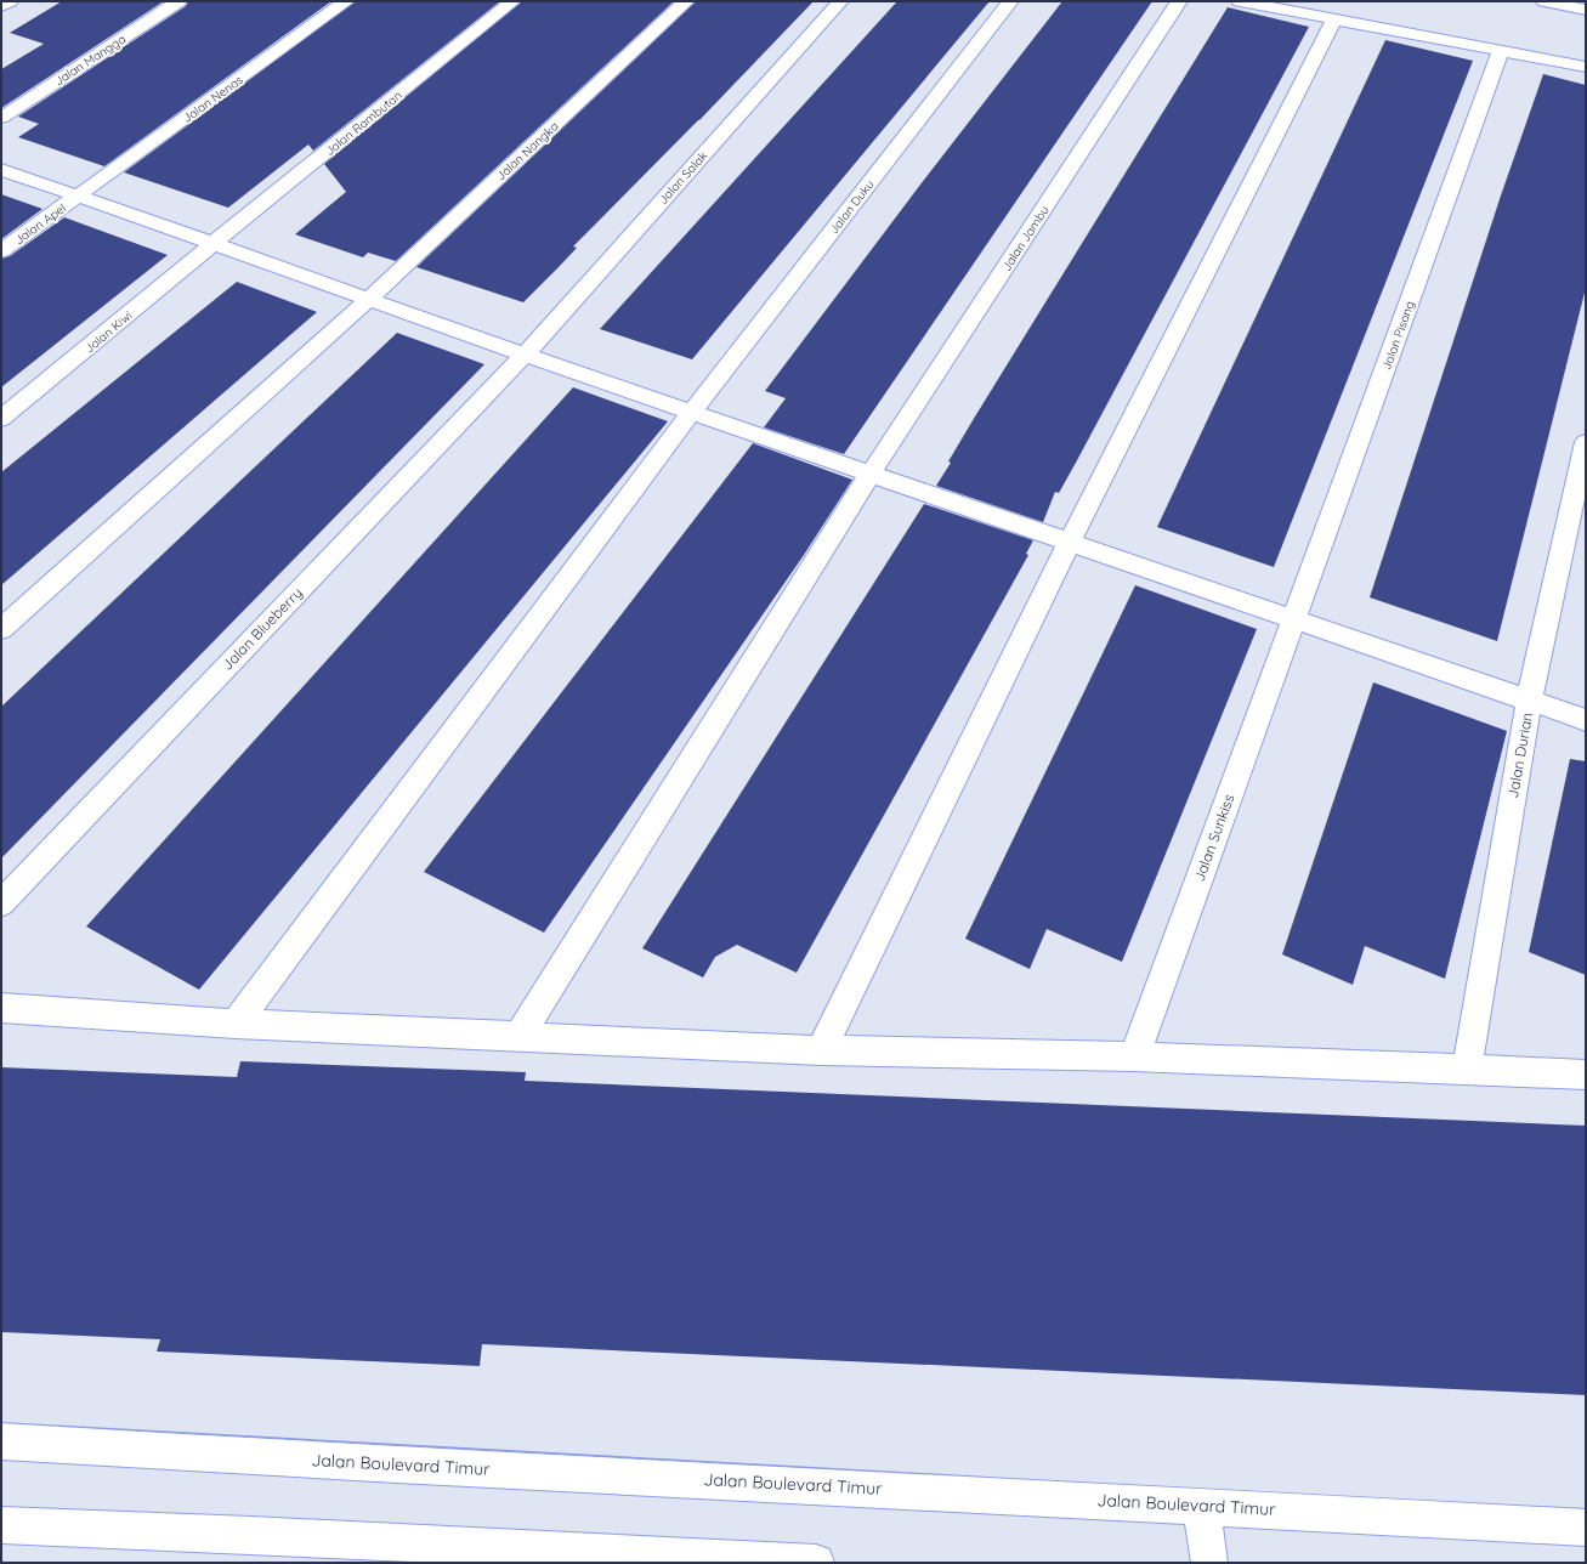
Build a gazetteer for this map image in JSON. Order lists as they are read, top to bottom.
{
  "streets": {
    "main road": [
      "Jalan Mangga",
      "Jalan Nenas",
      "Jalan Rambutan",
      "Jalan Nangka",
      "Jalan Salak",
      "Jalan Duku",
      "Jalan Apel",
      "Jalan Jambu",
      "Jalan Kiwi",
      "Jalan Pisang",
      "Jalan Blueberry",
      "Jalan Durian",
      "Jalan Sunkiss",
      "Jalan Boulevard Timur"
    ]
  },
  "crossings": [
    ["Jalan Nenas", "Jalan Apel"],
    ["Jalan Rambutan", "Jalan Kiwi"],
    ["Jalan Salak", "Jalan Blueberry"],
    ["Jalan Pisang", "Jalan Sunkiss"]
  ]
}
